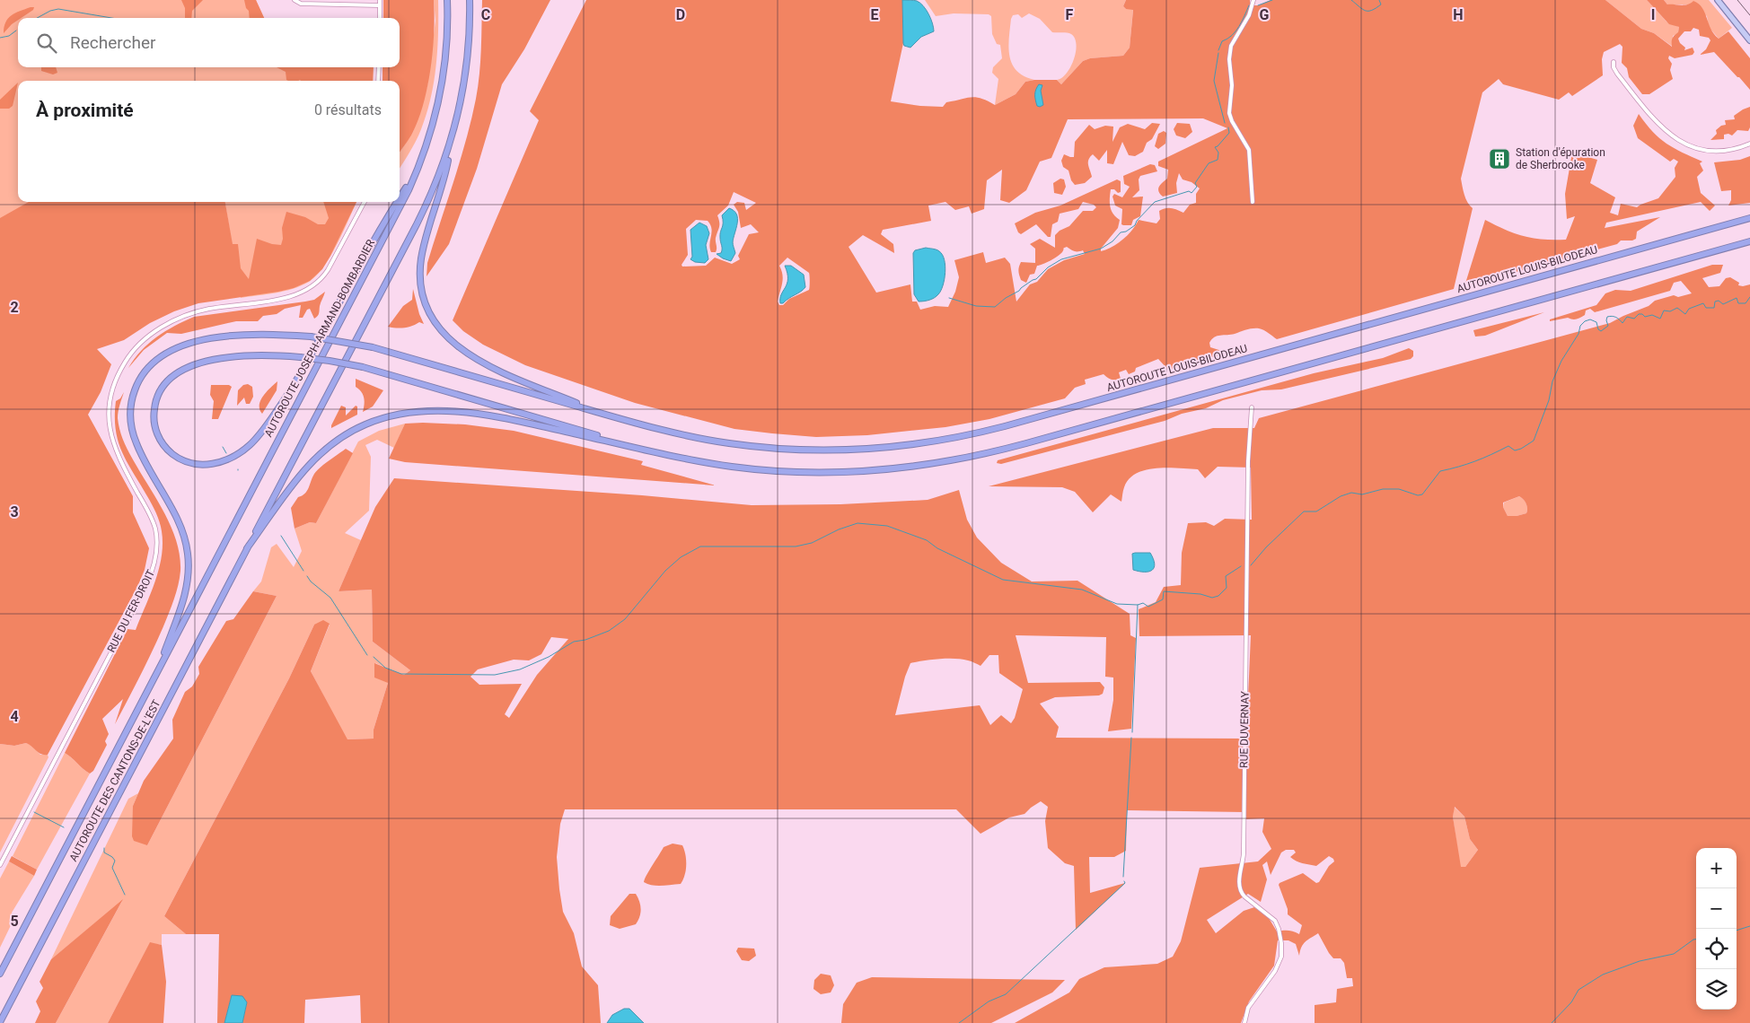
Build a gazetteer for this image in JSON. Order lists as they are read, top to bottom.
{
  "streets": {
    "highway": ["AUTOROUTE LOUIS-BILODEAU", "AUTOROUTE JOSEPH-ARMAND-BOMBARDIER", "AUTOROUTE DES CANTONS-DE-L'EST"],
    "street": ["RUE DU FER-DROIT", "RUE DUVERNAY"]
  },
  "crossings": [
    ["AUTOROUTE JOSEPH-ARMAND-BOMBARDIER", "AUTOROUTE DES CANTONS-DE-L'EST"]
  ],
  "places": {
    "building": ["Station d'épuration de Sherbrooke"]
  },
  "page": {
    "search": "Rechercher",
    "heading": ["À proximité", "0 résultats"],
    "map_buttons": ["+", "−"]
  },
  "grid": {
    "columns": [
      "C",
      "D",
      "E",
      "F",
      "G",
      "H",
      "I"
    ],
    "rows": [
      "2",
      "3",
      "4",
      "5"
    ]
  }
}
